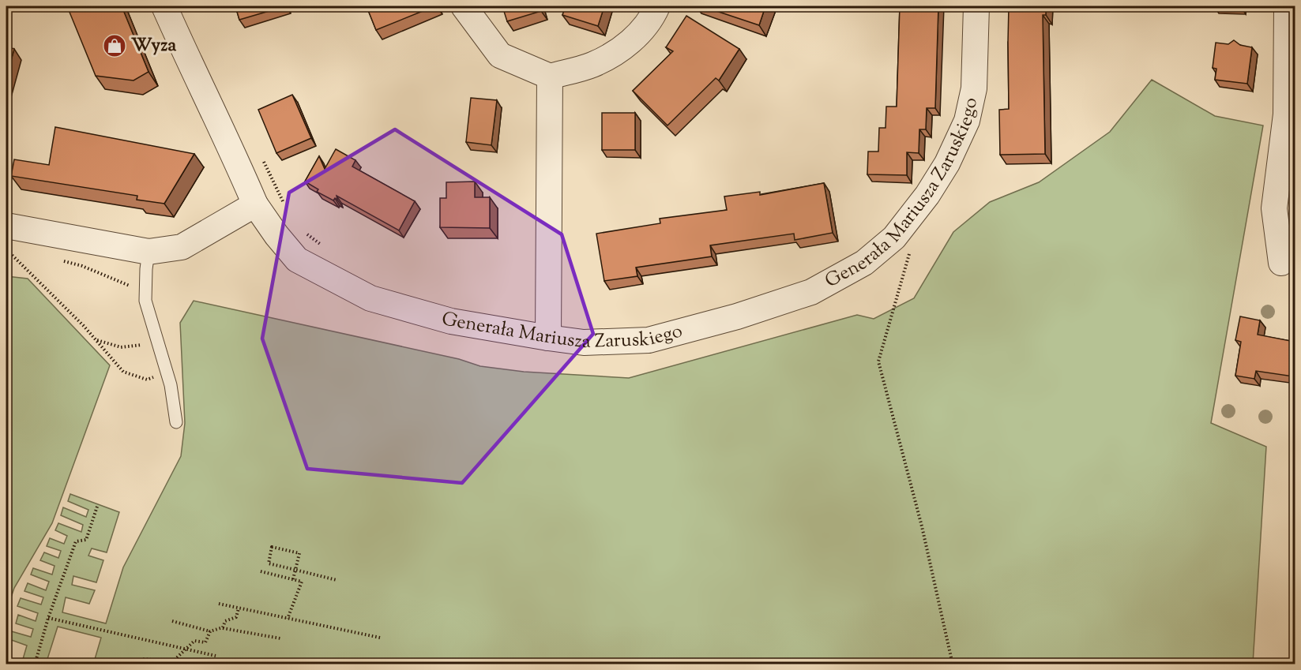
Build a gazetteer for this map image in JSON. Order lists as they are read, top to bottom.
{
  "streets": {
    "street": ["Generała Mariusza Zaruskiego"]
  },
  "places": {
    "shop": ["Wyza"]
  }
}
